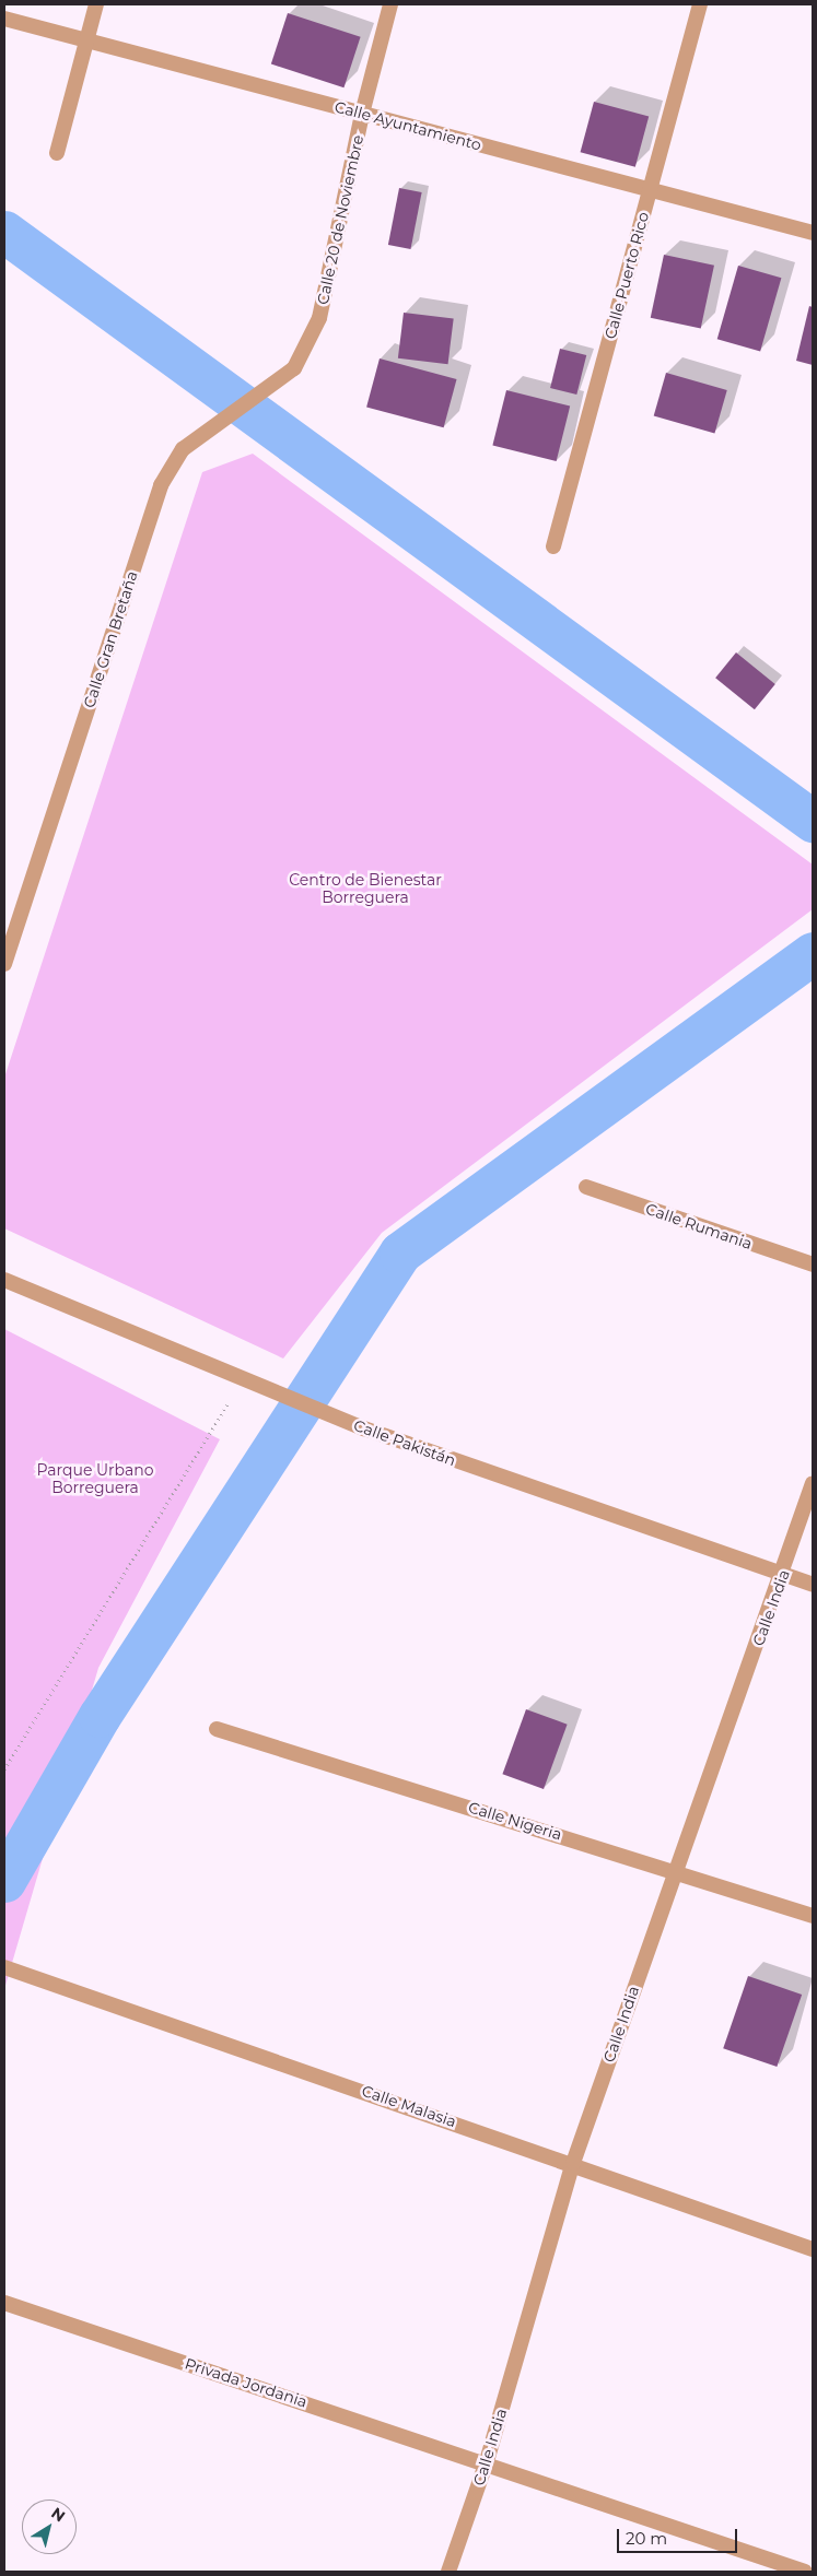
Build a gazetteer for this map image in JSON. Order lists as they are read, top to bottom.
{
  "streets": {
    "street": [
      "Calle Ayuntamiento",
      "Calle 20 de Noviembre",
      "Calle Puerto Rico",
      "Calle Gran Bretaña",
      "Calle Rumania",
      "Calle Pakistán",
      "Calle India",
      "Calle Nigeria",
      "Calle Malasia",
      "Privada Jordania"
    ]
  },
  "crossings": [
    ["Calle Ayuntamiento", "Calle 20 de Noviembre"],
    ["Calle Ayuntamiento", "Calle Puerto Rico"],
    ["Calle 20 de Noviembre", "Calle Gran Bretaña"],
    ["Calle Pakistán", "Calle India"],
    ["Calle India", "Calle Nigeria"],
    ["Calle India", "Calle Malasia"],
    ["Calle India", "Privada Jordania"]
  ],
  "parks": ["Centro de Bienestar Borreguera", "Parque Urbano Borreguera"],
  "scale_bar": "20 m",
  "north": "top right"
}
